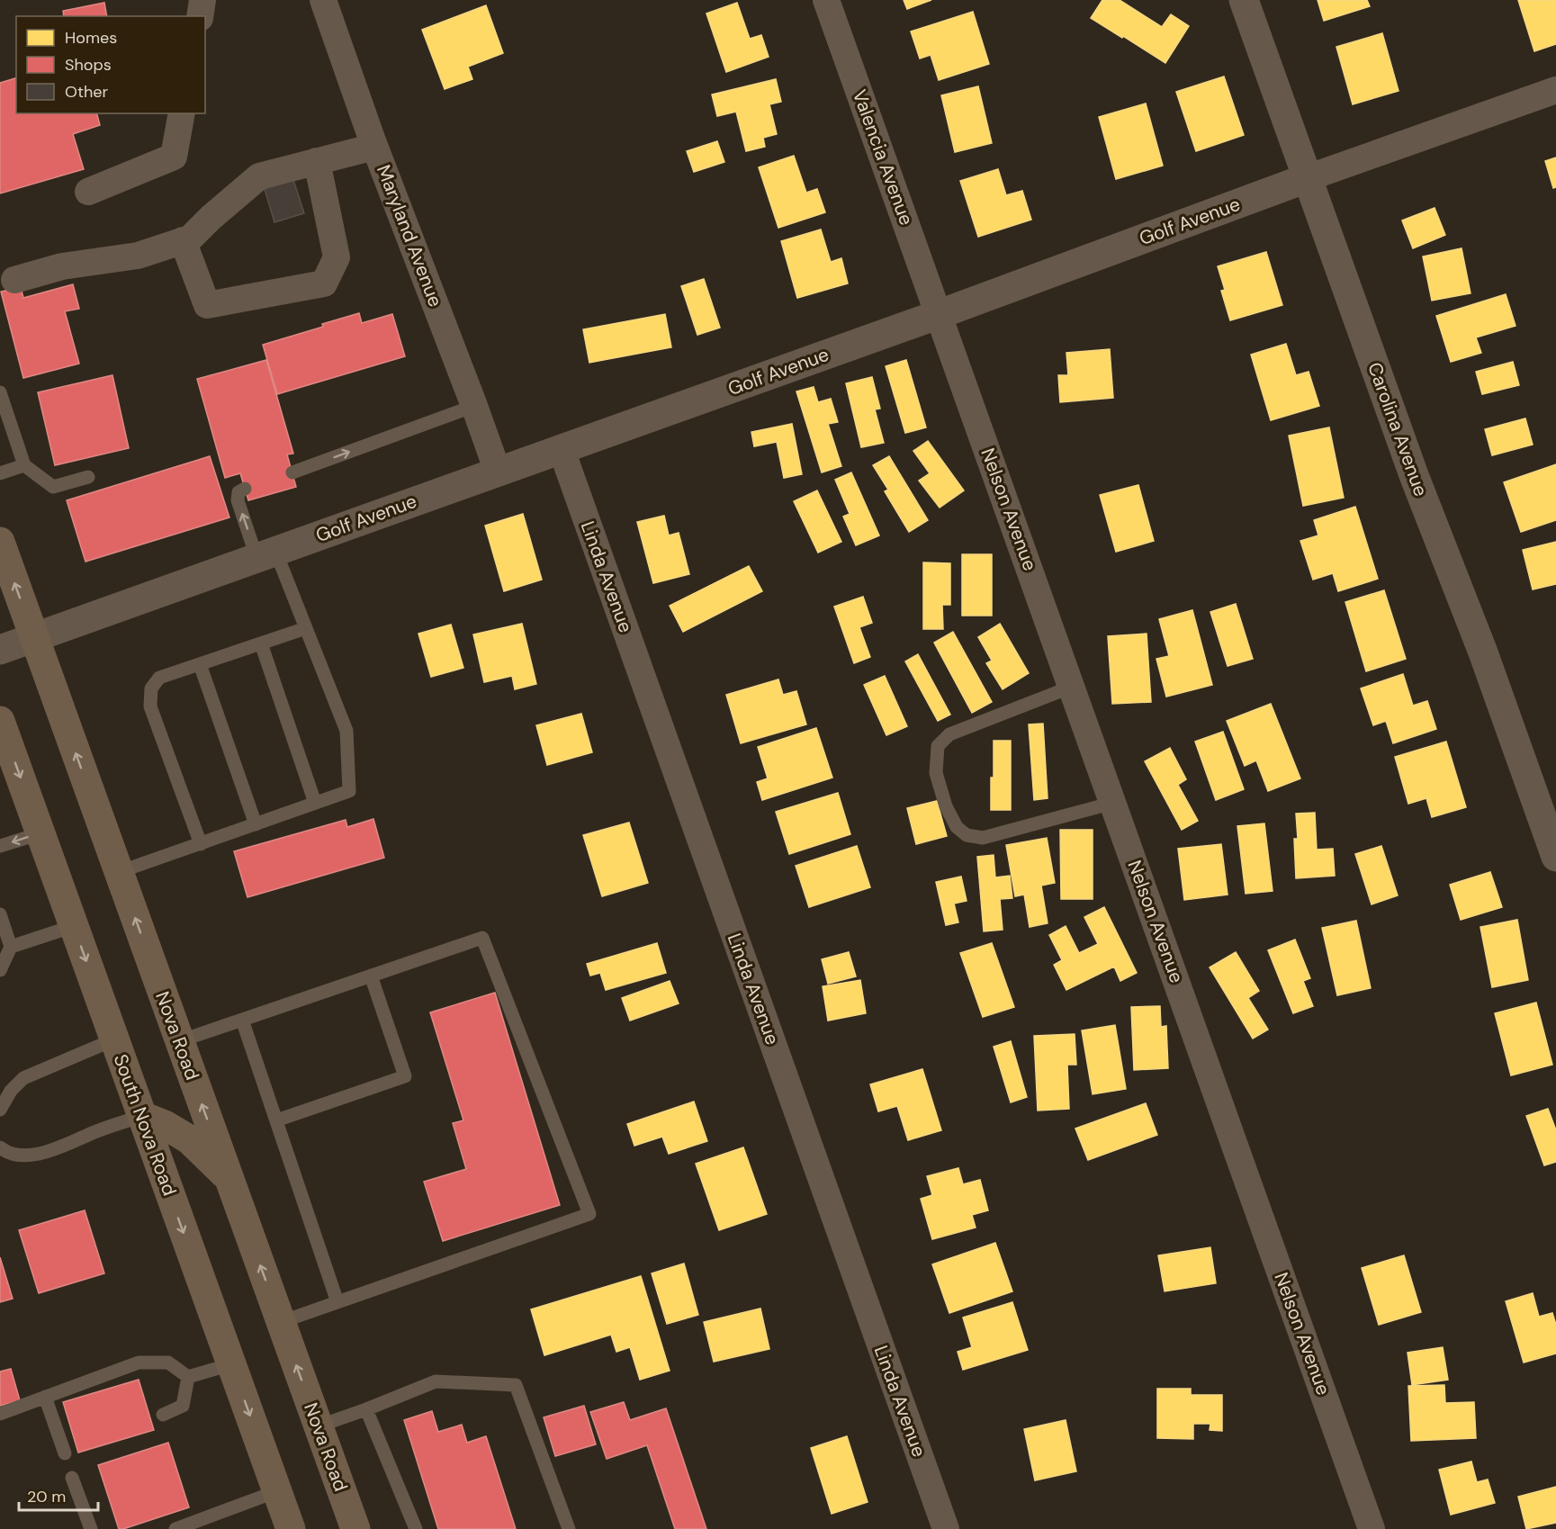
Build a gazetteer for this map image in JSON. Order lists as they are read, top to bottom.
{
  "streets": {
    "main road": ["Nova Road", "South Nova Road"],
    "street": [
      "Valencia Avenue",
      "Golf Avenue",
      "Maryland Avenue",
      "Carolina Avenue",
      "Nelson Avenue",
      "Linda Avenue"
    ]
  },
  "crossings": [
    ["Valencia Avenue", "Golf Avenue"],
    ["Valencia Avenue", "Nelson Avenue"],
    ["Golf Avenue", "Maryland Avenue"],
    ["Golf Avenue", "Carolina Avenue"],
    ["Golf Avenue", "Nelson Avenue"],
    ["Golf Avenue", "Linda Avenue"],
    ["Golf Avenue", "Nova Road"]
  ],
  "one_way": ["Nova Road", "South Nova Road"],
  "legend": ["Homes", "Shops", "Other"],
  "scale_bar": "20 m"
}
